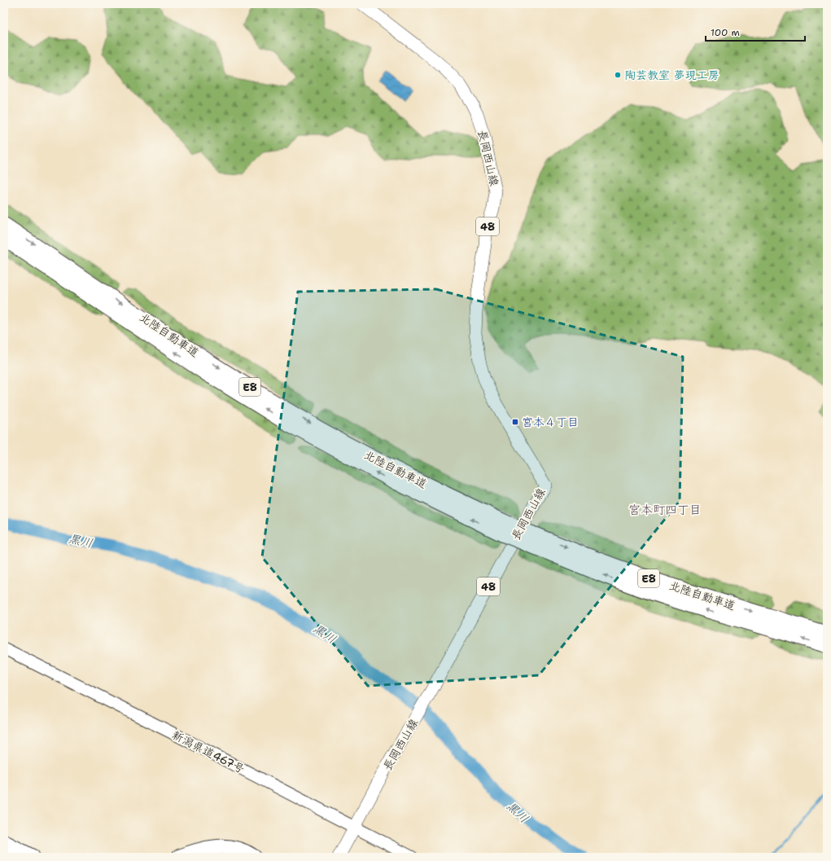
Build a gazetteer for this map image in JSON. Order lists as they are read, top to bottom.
{
  "streets": {
    "highway": ["北陸自動車道", "E8"],
    "main road": ["長岡西山線", "48", "新潟県道467号"]
  },
  "crossings": [
    ["長岡西山線", "新潟県道467号"]
  ],
  "districts": ["宮本町四丁目"],
  "water": ["黒川"],
  "places": {
    "other": ["陶芸教室 夢現工房"],
    "transit": ["宮本４丁目"]
  },
  "scale_bar": "100 m"
}
